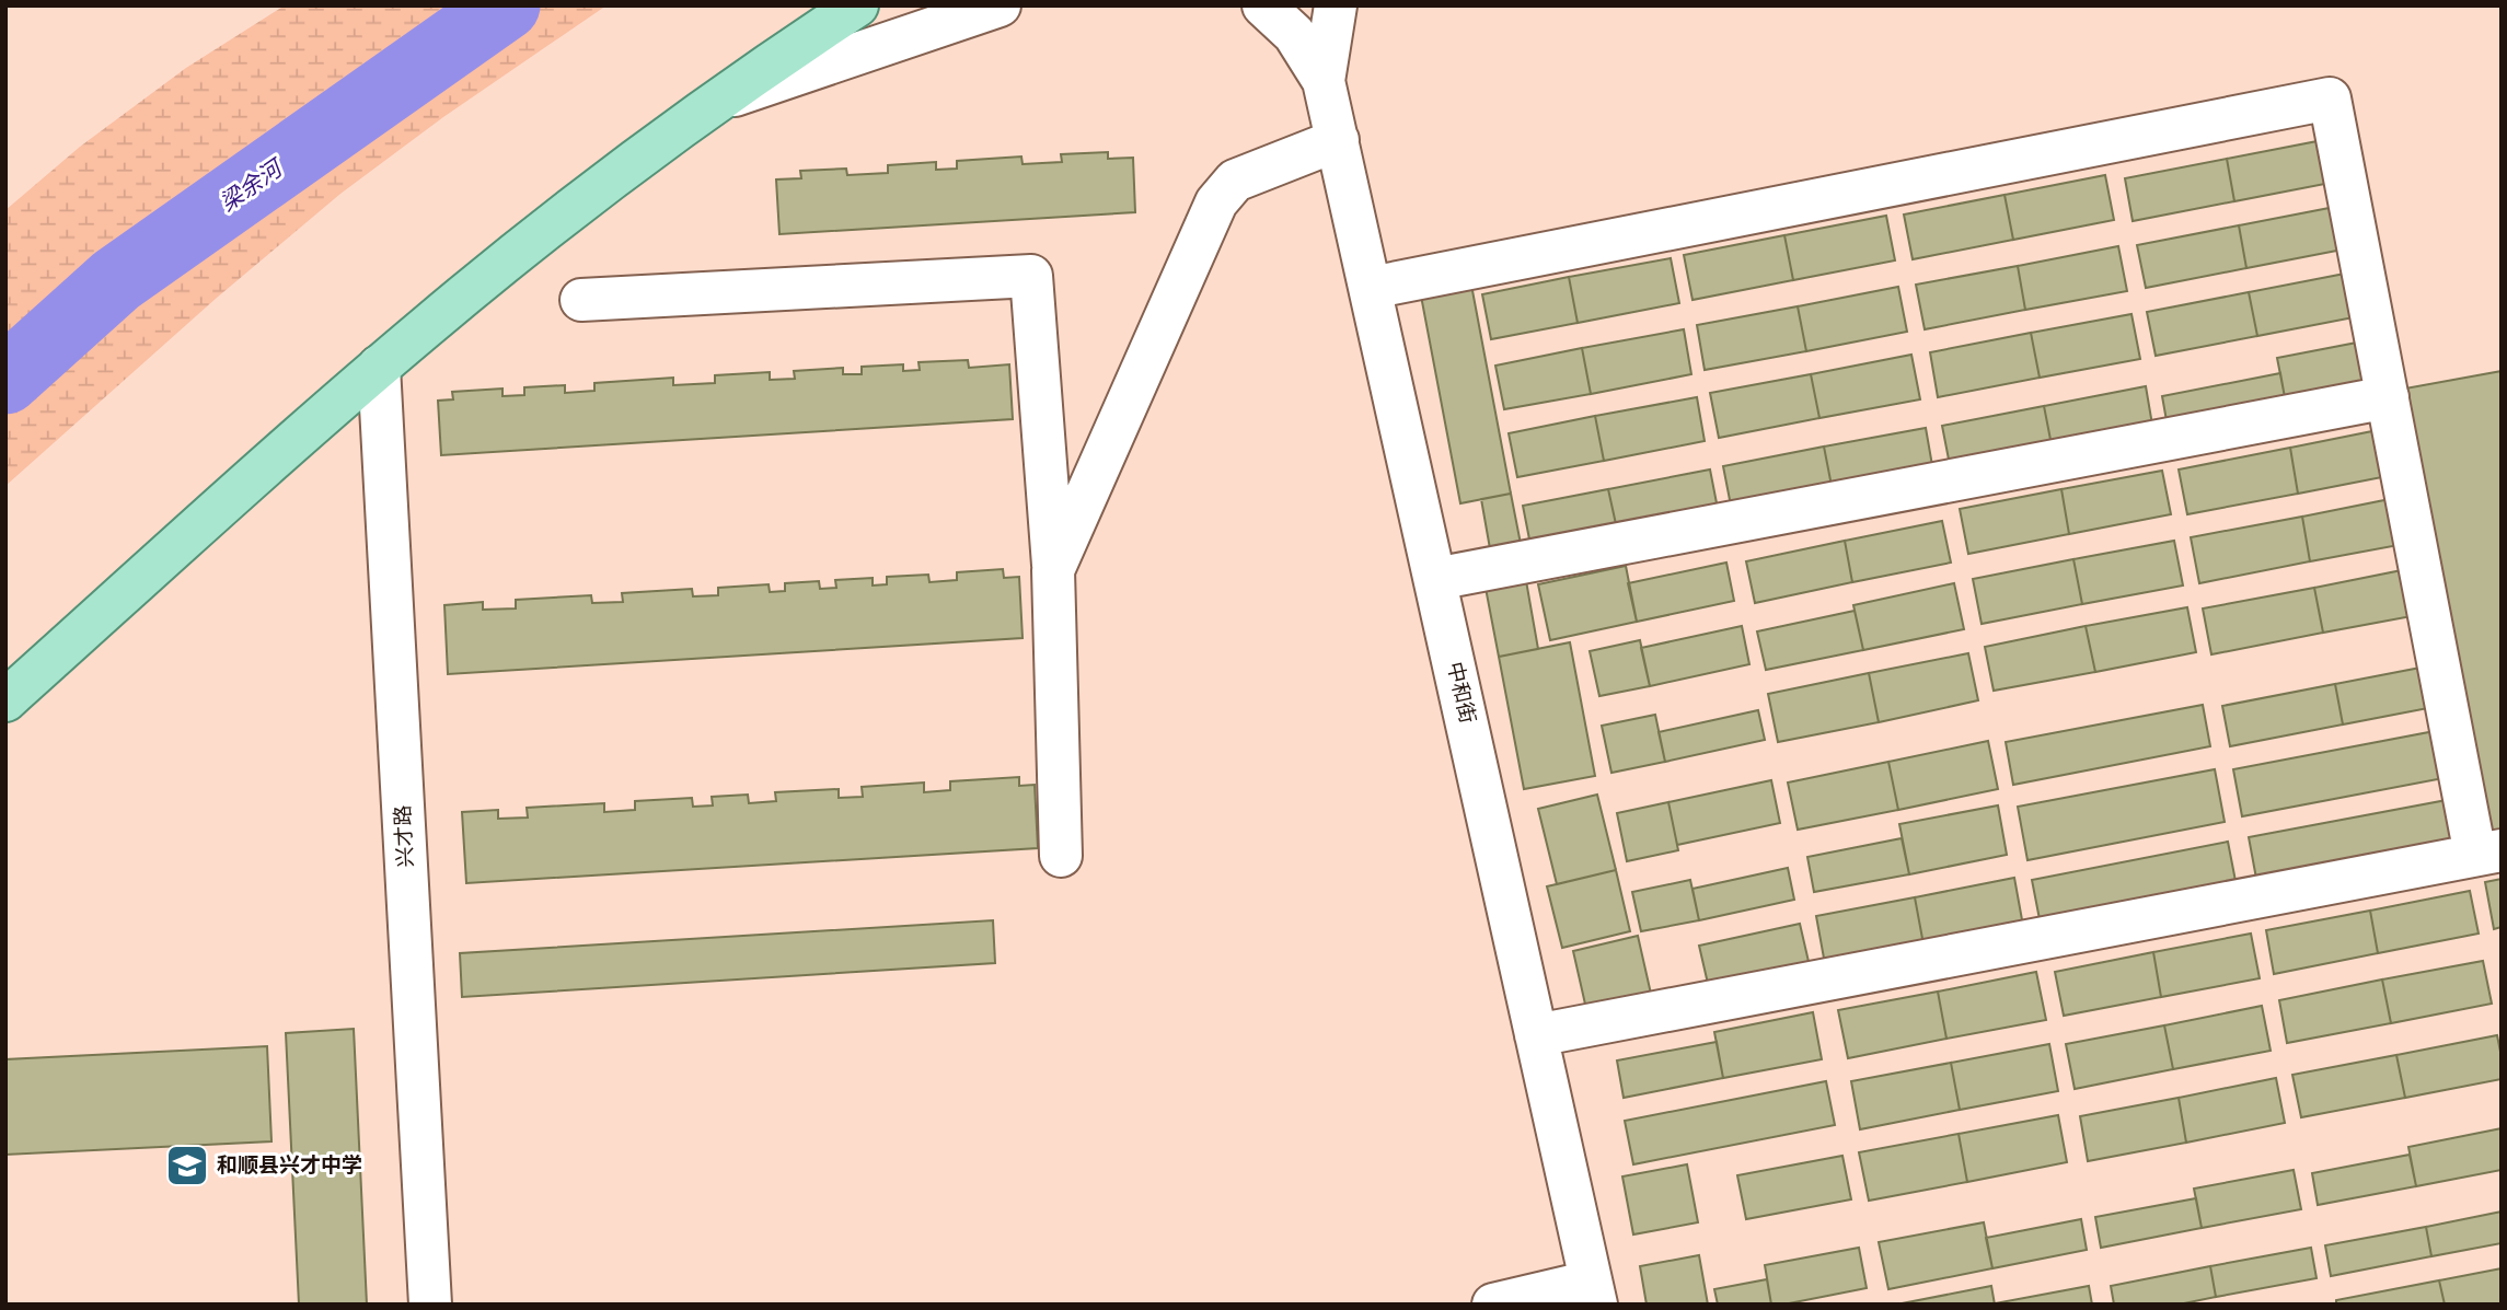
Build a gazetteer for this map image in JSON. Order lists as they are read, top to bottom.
{
  "streets": {
    "street": ["中和街", "兴才路"]
  },
  "water": ["梁余河"],
  "places": {
    "school or university": ["和顺县兴才中学"]
  }
}
